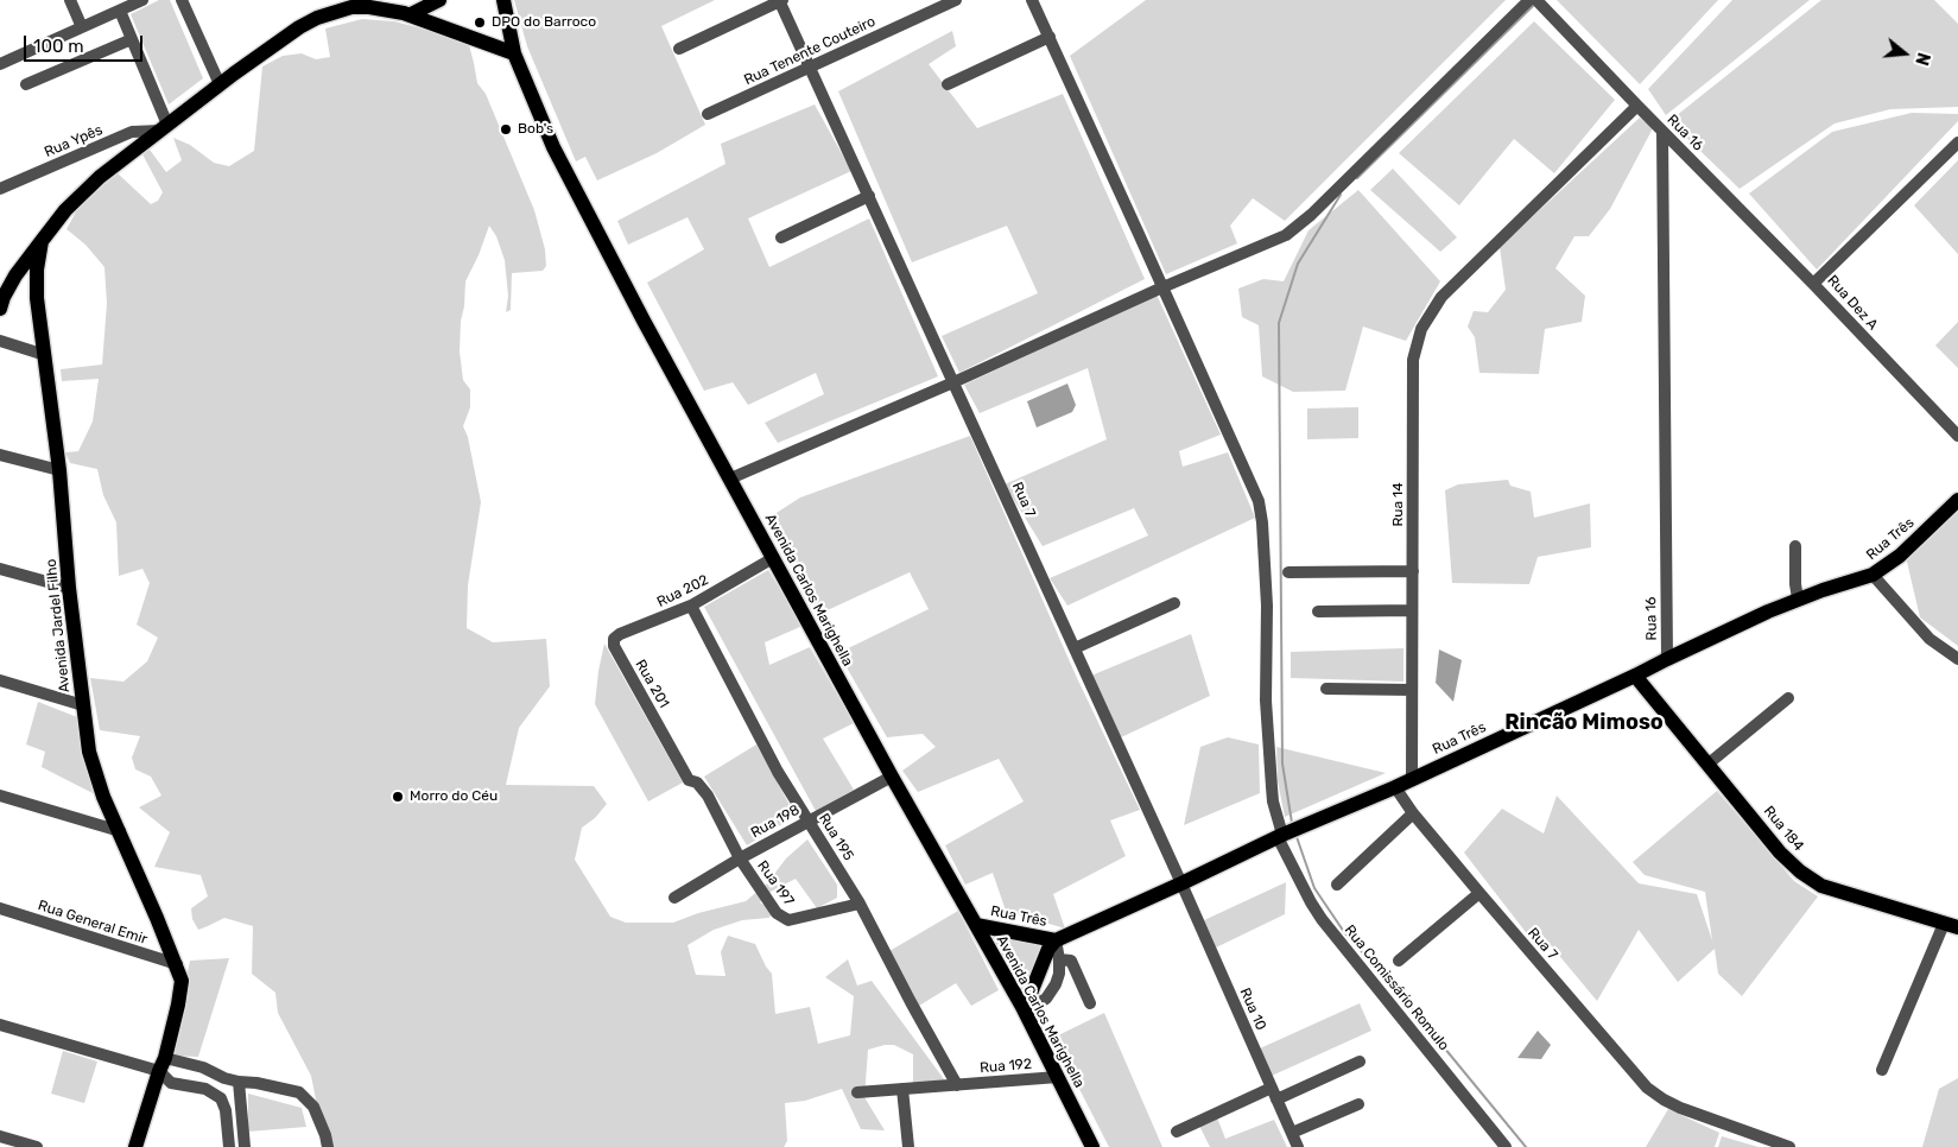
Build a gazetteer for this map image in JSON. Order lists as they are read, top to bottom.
{
  "streets": {
    "main road": [
      "Rua Três",
      "Avenida Carlos Marighella",
      "Avenida Jardel Filho",
      "Rua 184"
    ],
    "street": [
      "Rua Tenente Couteiro",
      "Rua 16",
      "Rua Ypês",
      "Rua Dez A",
      "Rua 7",
      "Rua 14",
      "Rua 202",
      "Rua 201",
      "Rua 198",
      "Rua 195",
      "Rua 197",
      "Rua General Emir",
      "Rua Comissário Romulo",
      "Rua 10",
      "Rua 192"
    ]
  },
  "crossings": [
    ["Rua Tenente Couteiro", "Rua 7"],
    ["Rua 16", "Rua Dez A"],
    ["Rua 16", "Rua 14"],
    ["Rua 16", "Rua Três"],
    ["Rua 7", "Rua Três"],
    ["Rua 7", "Rua 10"],
    ["Rua 14", "Rua Três"],
    ["Rua Três", "Avenida Carlos Marighella"],
    ["Rua Três", "Rua 184"],
    ["Rua Três", "Rua Comissário Romulo"],
    ["Rua Três", "Rua 10"],
    ["Avenida Carlos Marighella", "Rua 202"],
    ["Avenida Carlos Marighella", "Rua 198"],
    ["Avenida Carlos Marighella", "Rua 192"],
    ["Rua 202", "Rua 201"],
    ["Rua 202", "Rua 195"],
    ["Avenida Jardel Filho", "Rua General Emir"],
    ["Rua 201", "Rua 198"],
    ["Rua 201", "Rua 197"],
    ["Rua 198", "Rua 195"],
    ["Rua 198", "Rua 197"],
    ["Rua 195", "Rua 197"],
    ["Rua 195", "Rua 192"]
  ],
  "districts": ["Rincão Mimoso"],
  "places": ["DPO do Barroco", "Bob's", "Morro do Céu"],
  "scale_bar": "100 m",
  "north": "right"
}
